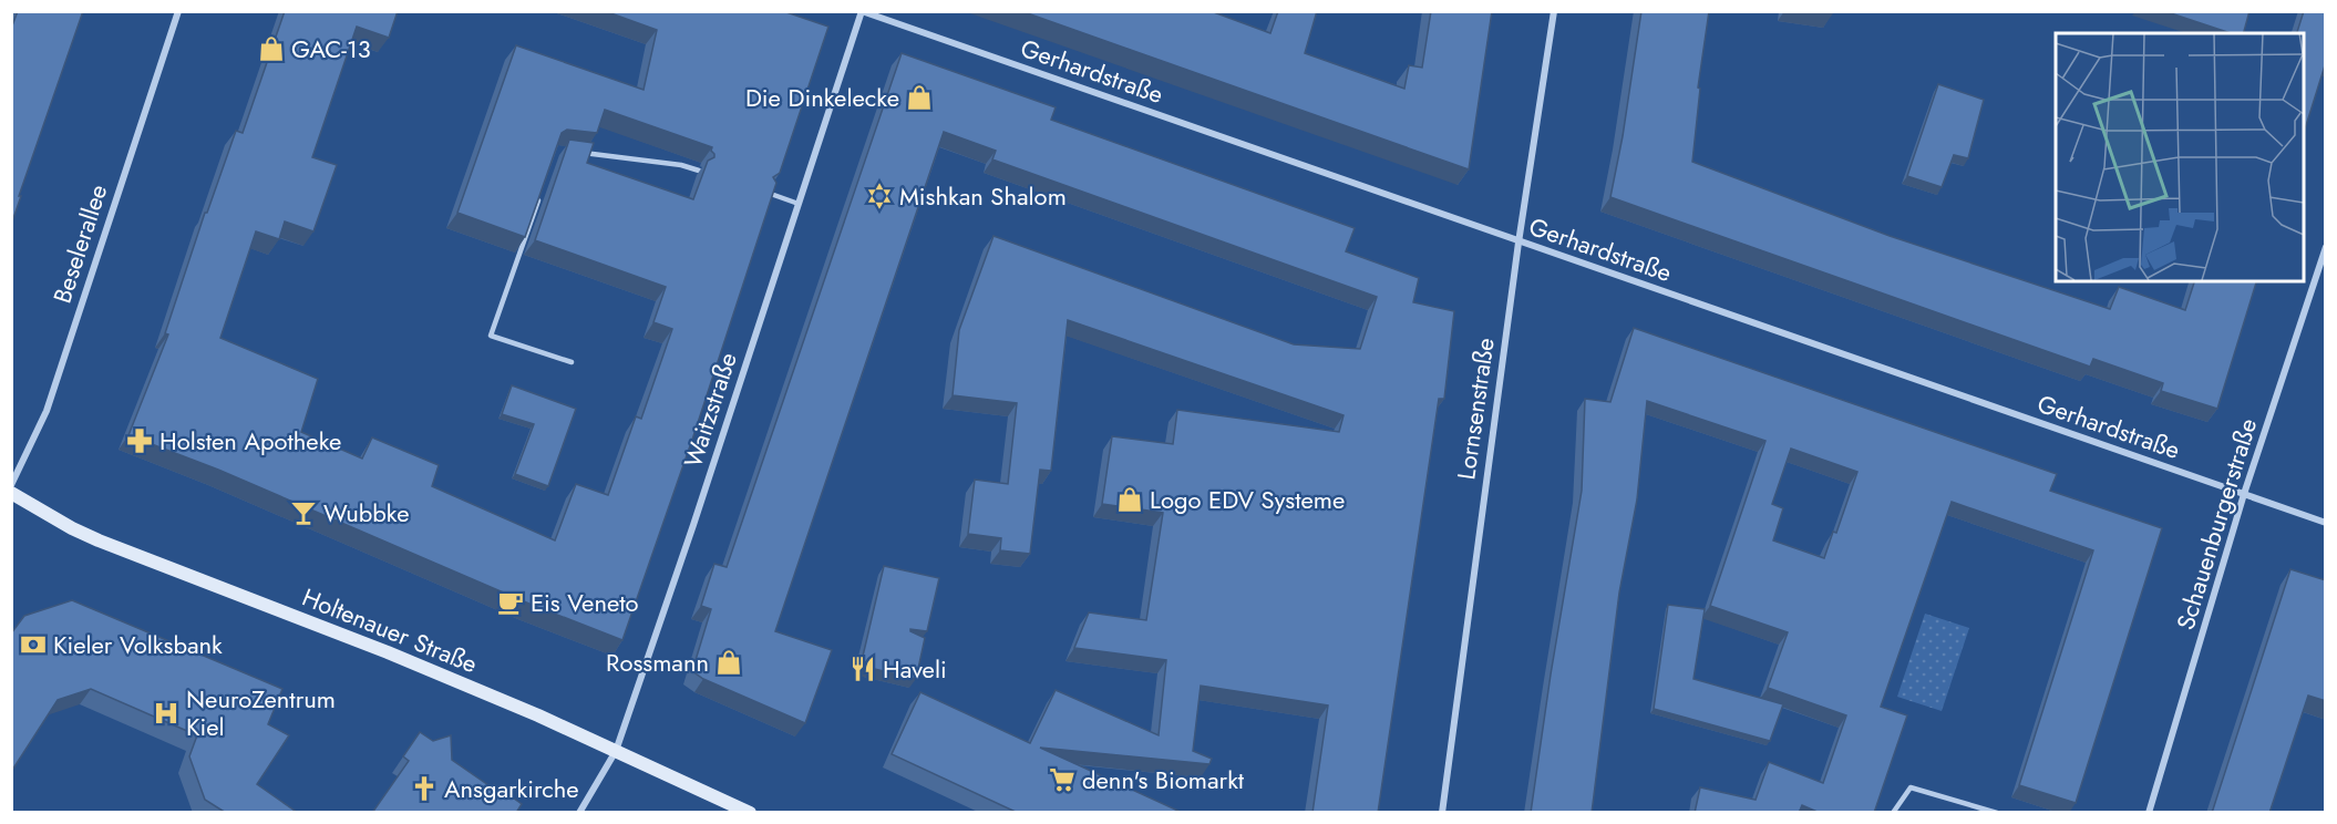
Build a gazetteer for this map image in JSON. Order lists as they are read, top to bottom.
{
  "streets": {
    "main road": ["Holtenauer Straße"],
    "street": [
      "Gerhardstraße",
      "Beselerallee",
      "Lornsenstraße",
      "Waitzstraße",
      "Schauenburgerstraße"
    ]
  },
  "crossings": [
    ["Gerhardstraße", "Lornsenstraße"],
    ["Gerhardstraße", "Waitzstraße"],
    ["Gerhardstraße", "Schauenburgerstraße"],
    ["Waitzstraße", "Holtenauer Straße"]
  ],
  "places": {
    "shop": [
      "GAC-13",
      "Die Dinkelecke",
      "Logo EDV Systeme",
      "Rossmann"
    ],
    "synagogue": ["Mishkan Shalom"],
    "pharmacy": ["Holsten Apotheke"],
    "bar": ["Wubbke"],
    "cafe": ["Eis Veneto"],
    "bank": ["Kieler Volksbank"],
    "restaurant": ["Haveli"],
    "hospital": ["NeuroZentrum Kiel"],
    "supermarket": ["denn's Biomarkt"],
    "church": ["Ansgarkirche"]
  }
}
